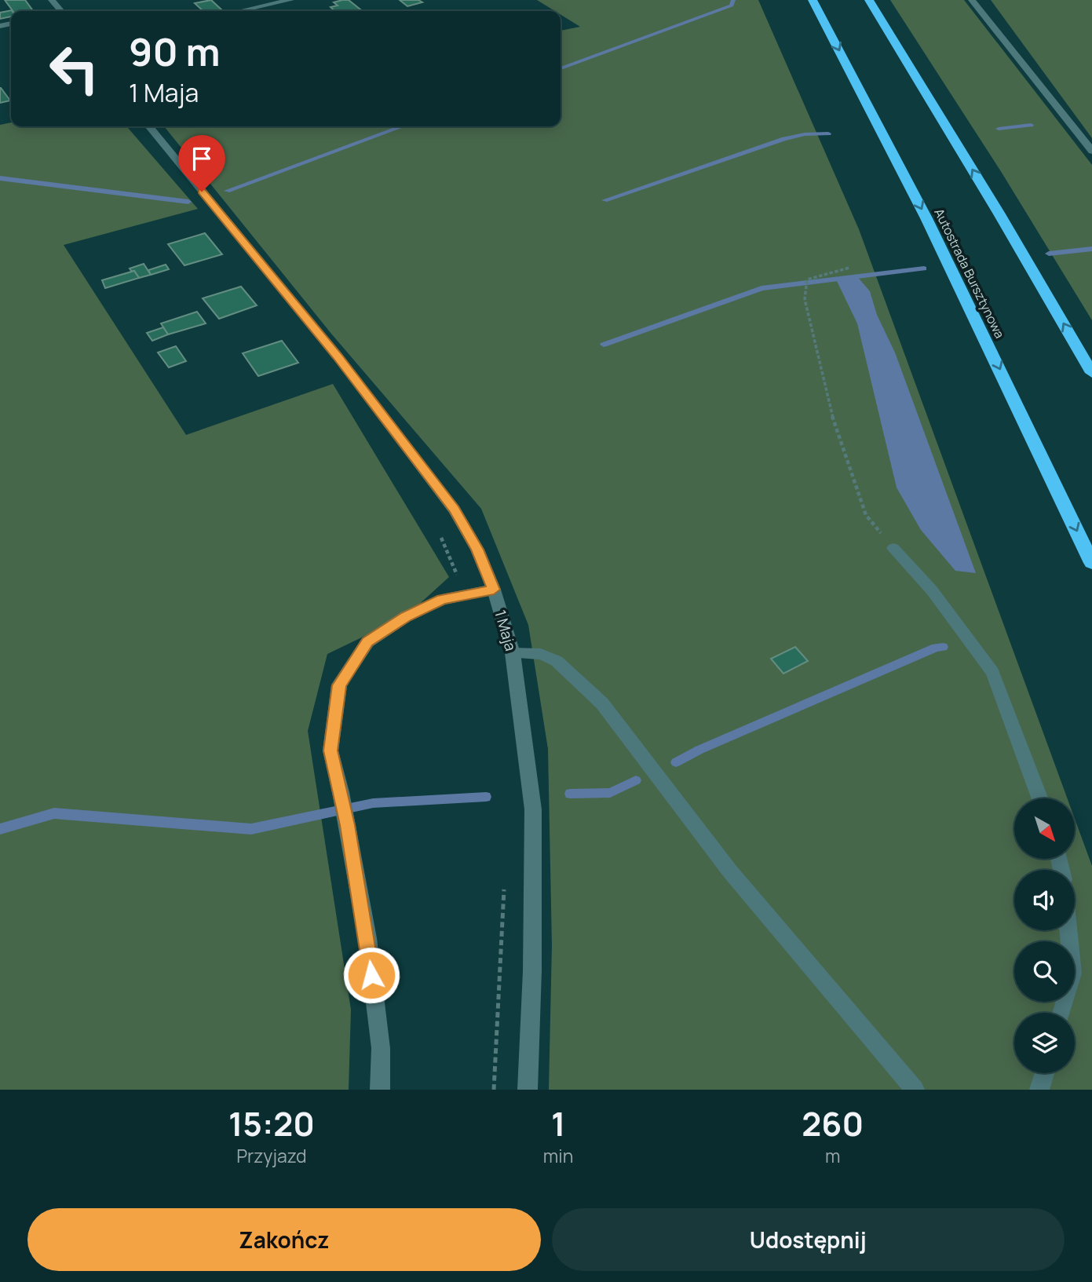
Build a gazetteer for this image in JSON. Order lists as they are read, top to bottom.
{
  "streets": {
    "highway": ["Autostrada Bursztynowa"],
    "street": ["1 Maja"]
  },
  "north": "bottom right",
  "page": {
    "turn": ["90 m", "1 Maja"],
    "eta": [
      "15:20",
      "Przyjazd",
      "1",
      "min",
      "260",
      "m"
    ],
    "buttons": ["Zakończ", "Udostępnij"]
  }
}
